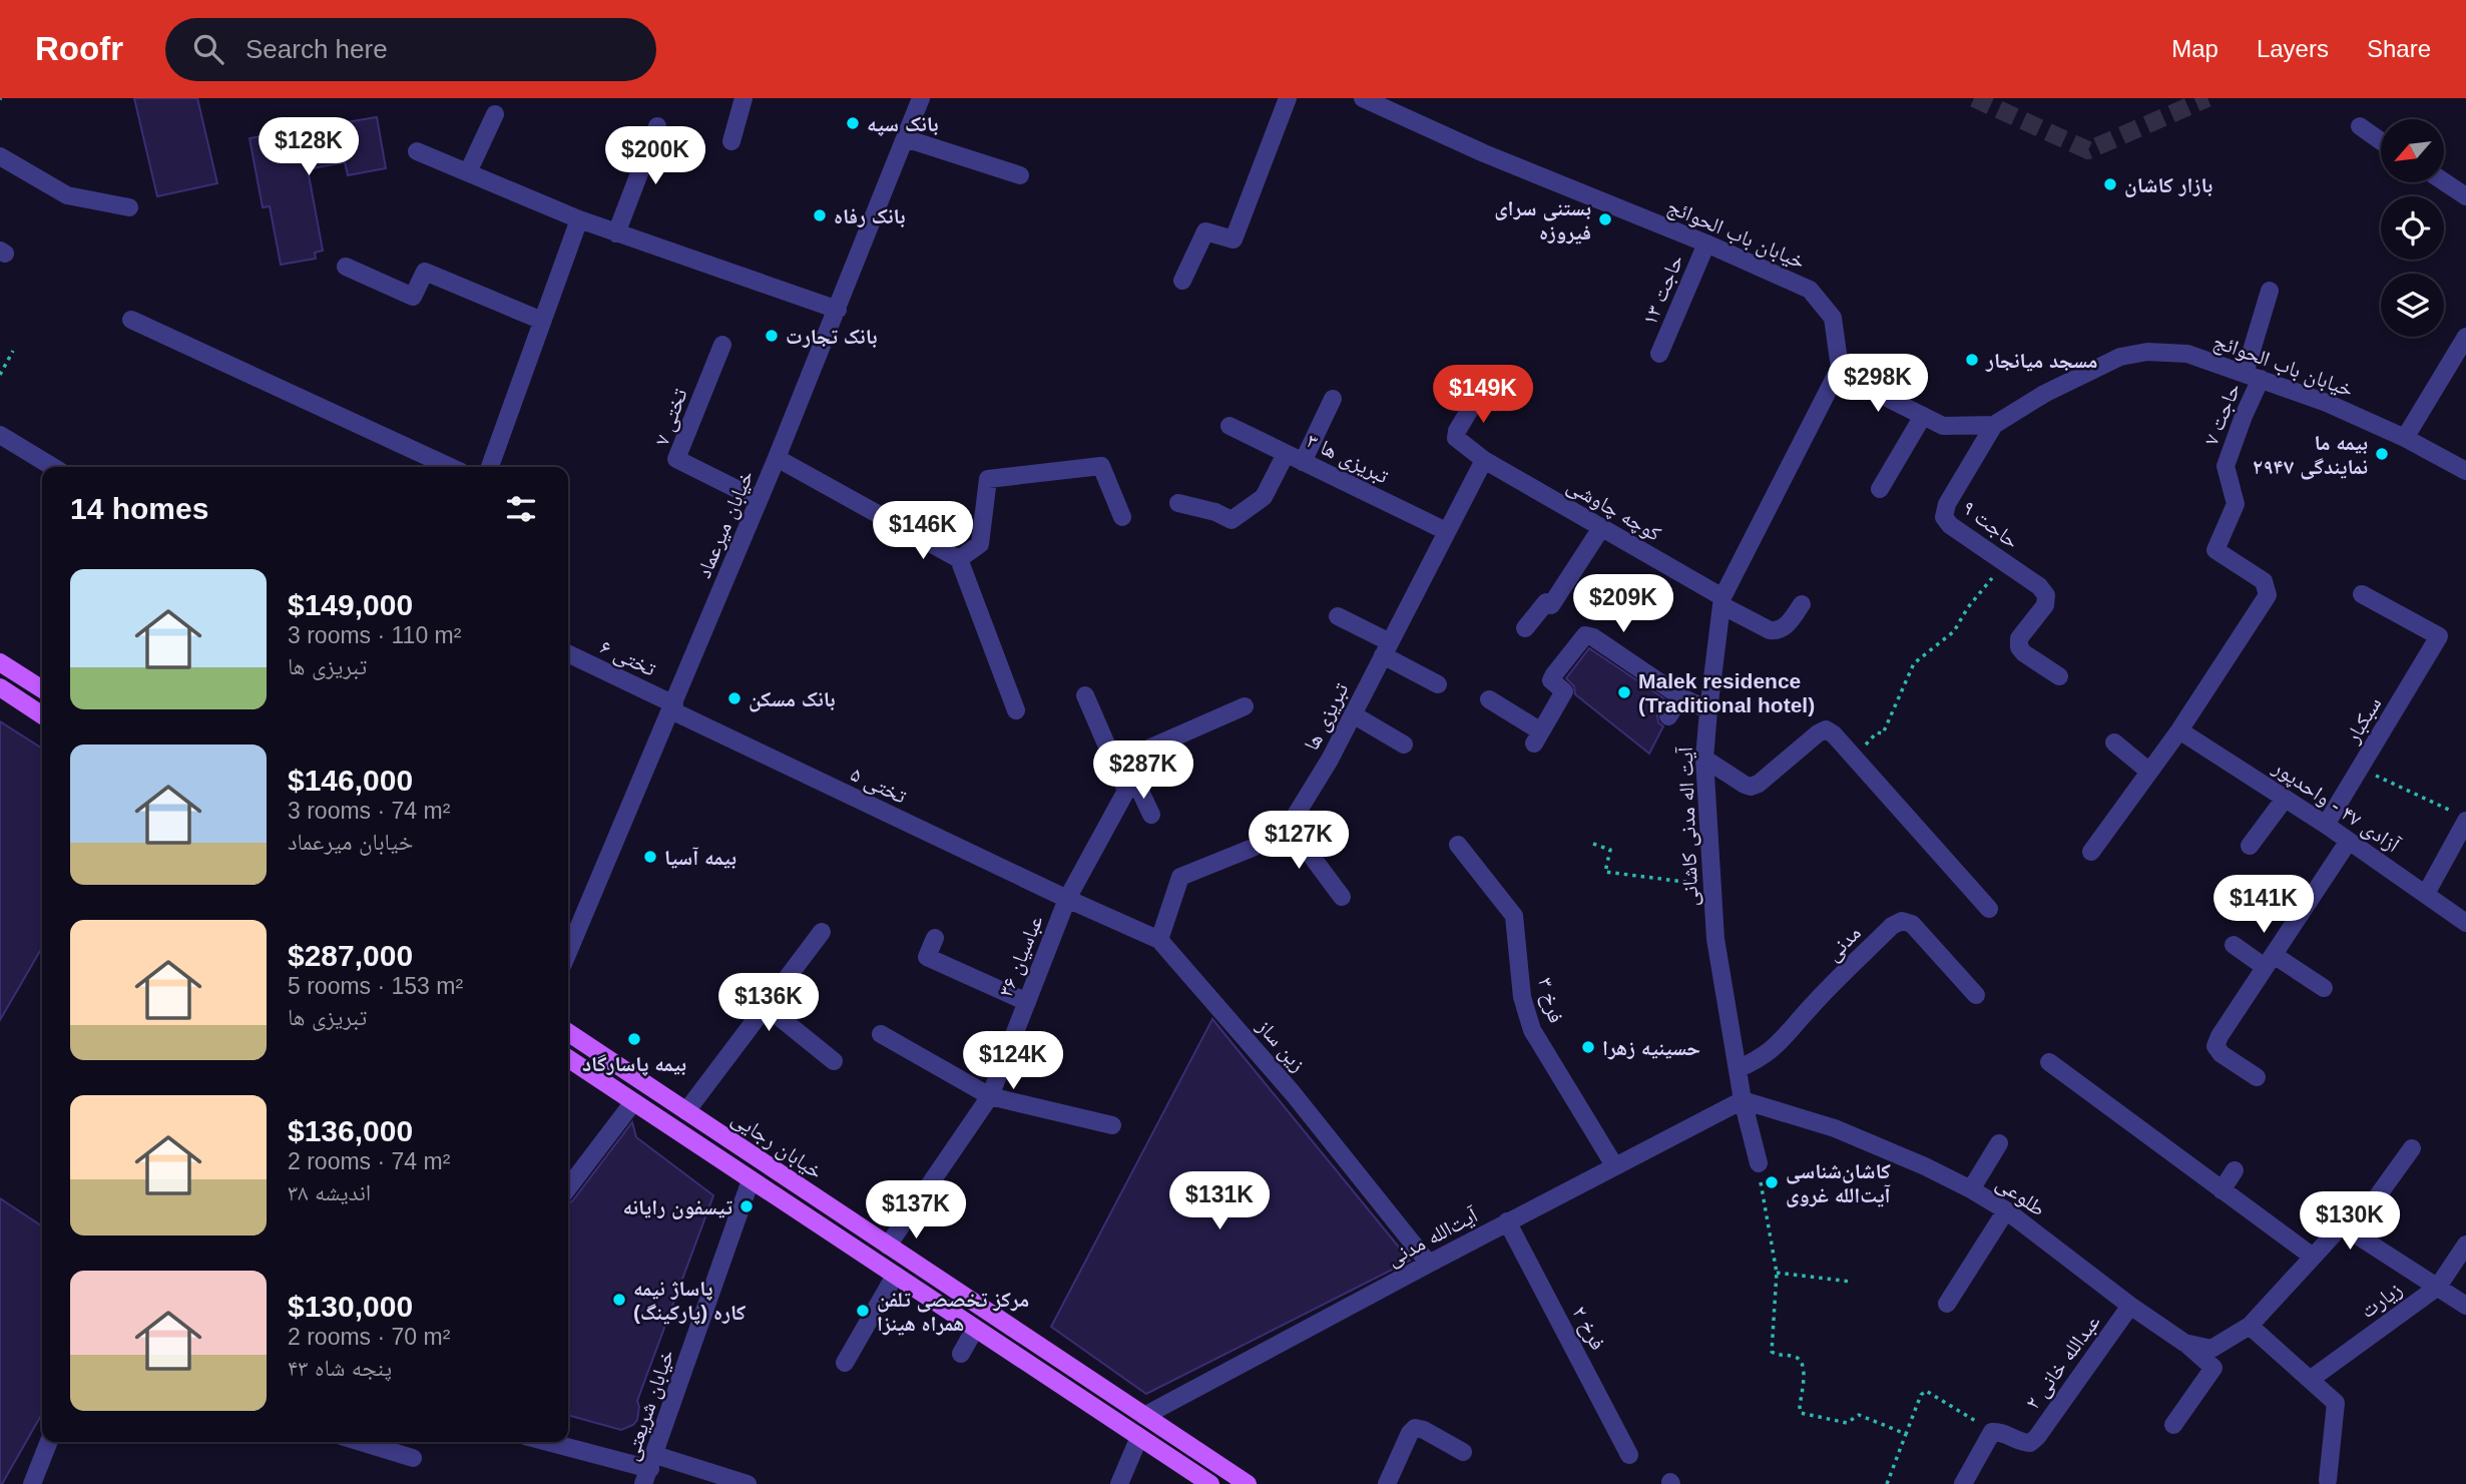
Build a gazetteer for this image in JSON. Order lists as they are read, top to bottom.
{
  "streets": {
    "main road": ["خیابان رجایی"],
    "street": [
      "خیابان باب الحوائج",
      "حاجت ۱۳",
      "حاجت ۷",
      "تختی ۷",
      "تبریزی ها ۳",
      "کوچه چاوشی",
      "خیابان میرعماد",
      "حاجت ۹",
      "تختی ۶",
      "تبریزی ها",
      "سبکبار",
      "تختی ۵",
      "آزادی ۴۷ - واحدپور",
      "آیت اله مدنی کاشانی",
      "مدنی",
      "عباسیان ۳۶",
      "فرخ ۳",
      "زین ساز",
      "طلوعی",
      "آیت‌الله مدنی",
      "زیارت",
      "فرخ ۲",
      "عبدالله خانی ۲",
      "خیابان شریعتی"
    ]
  },
  "crossings": [
    ["خیابان باب الحوائج", "حاجت ۱۳"],
    ["خیابان باب الحوائج", "حاجت ۷"],
    ["خیابان باب الحوائج", "حاجت ۹"],
    ["خیابان باب الحوائج", "آیت اله مدنی کاشانی"],
    ["حاجت ۷", "آزادی ۴۷ - واحدپور"],
    ["تختی ۷", "خیابان میرعماد"],
    ["تبریزی ها ۳", "تبریزی ها"],
    ["کوچه چاوشی", "تبریزی ها"],
    ["کوچه چاوشی", "آیت اله مدنی کاشانی"],
    ["خیابان میرعماد", "تختی ۶"],
    ["خیابان میرعماد", "تختی ۵"],
    ["تختی ۶", "تختی ۵"],
    ["تبریزی ها", "زین ساز"],
    ["سبکبار", "آزادی ۴۷ - واحدپور"],
    ["تختی ۵", "عباسیان ۳۶"],
    ["تختی ۵", "زین ساز"],
    ["آیت اله مدنی کاشانی", "مدنی"],
    ["آیت اله مدنی کاشانی", "طلوعی"],
    ["آیت اله مدنی کاشانی", "آیت‌الله مدنی"],
    ["عباسیان ۳۶", "زین ساز"],
    ["عباسیان ۳۶", "خیابان رجایی"],
    ["فرخ ۳", "آیت‌الله مدنی"],
    ["زین ساز", "آیت‌الله مدنی"],
    ["خیابان رجایی", "آیت‌الله مدنی"],
    ["طلوعی", "آیت‌الله مدنی"],
    ["طلوعی", "عبدالله خانی ۲"],
    ["آیت‌الله مدنی", "فرخ ۲"]
  ],
  "places": [
    "بانک سپه",
    "بازار کاشان",
    "بانک رفاه",
    "بستنی سرای فیروزه",
    "بانک تجارت",
    "مسجد میانجار",
    "بیمه ما نمایندگی ۲۹۴۷",
    "Malek residence (Traditional hotel)",
    "بانک مسکن",
    "بیمه آسیا",
    "بیمه پاسارگاد",
    "حسینیه زهرا",
    "کاشان‌شناسی آیت‌الله غروی",
    "تیسفون رایانه",
    "پاساژ نیمه کاره (پارکینگ)",
    "مرکز تخصصی تلفن همراه هینزا"
  ],
  "north": "bottom left",
  "page": {
    "header": "Roofr",
    "search": "Search here",
    "nav": ["Map", "Layers", "Share"],
    "price": [
      "$128K",
      "$200K",
      "$298K",
      "$149K",
      "$146K",
      "$209K",
      "$287K",
      "$127K",
      "$141K",
      "$136K",
      "$124K",
      "$131K",
      "$137K",
      "$130K"
    ],
    "heading": "14 homes",
    "list": [
      {
        "name": "$149,000",
        "note": "3 rooms · 110 m² · تبریزی ها"
      },
      {
        "name": "$146,000",
        "note": "3 rooms · 74 m² · خیابان میرعماد"
      },
      {
        "name": "$287,000",
        "note": "5 rooms · 153 m² · تبریزی ها"
      },
      {
        "name": "$136,000",
        "note": "2 rooms · 74 m² · اندیشه ۳۸"
      },
      {
        "name": "$130,000",
        "note": "2 rooms · 70 m² · پنجه شاه ۴۳"
      }
    ]
  }
}
